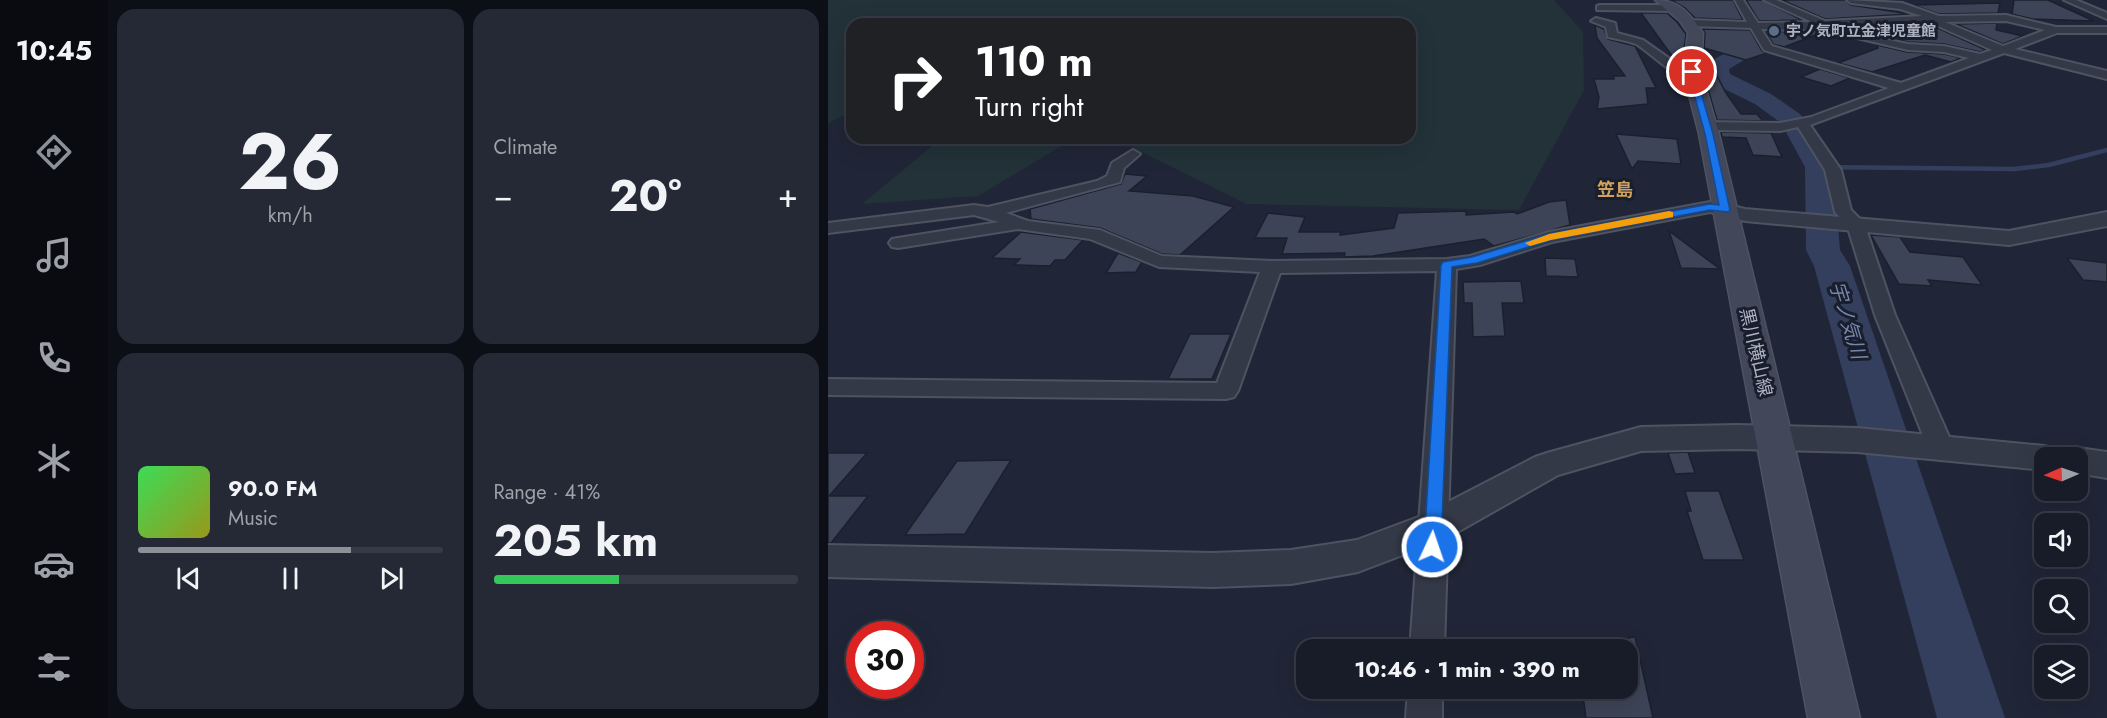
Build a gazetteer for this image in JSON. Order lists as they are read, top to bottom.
{
  "streets": {
    "main road": ["黒川横山線"]
  },
  "districts": ["笠島"],
  "water": ["宇ノ気川"],
  "places": ["宇ノ気町立金津児童館"],
  "north": "left",
  "page": {
    "tabs": "10:45",
    "tile": [
      ["26", "km/h"],
      "Climate",
      ["Range · 41%", "205 km"]
    ],
    "turn": ["110 m", "Turn right"],
    "heat": ["−", "20°", "+"],
    "song": ["90.0 FM", "Music"],
    "limit": "30",
    "trip": "10:46 · 1 min · 390 m"
  }
}
